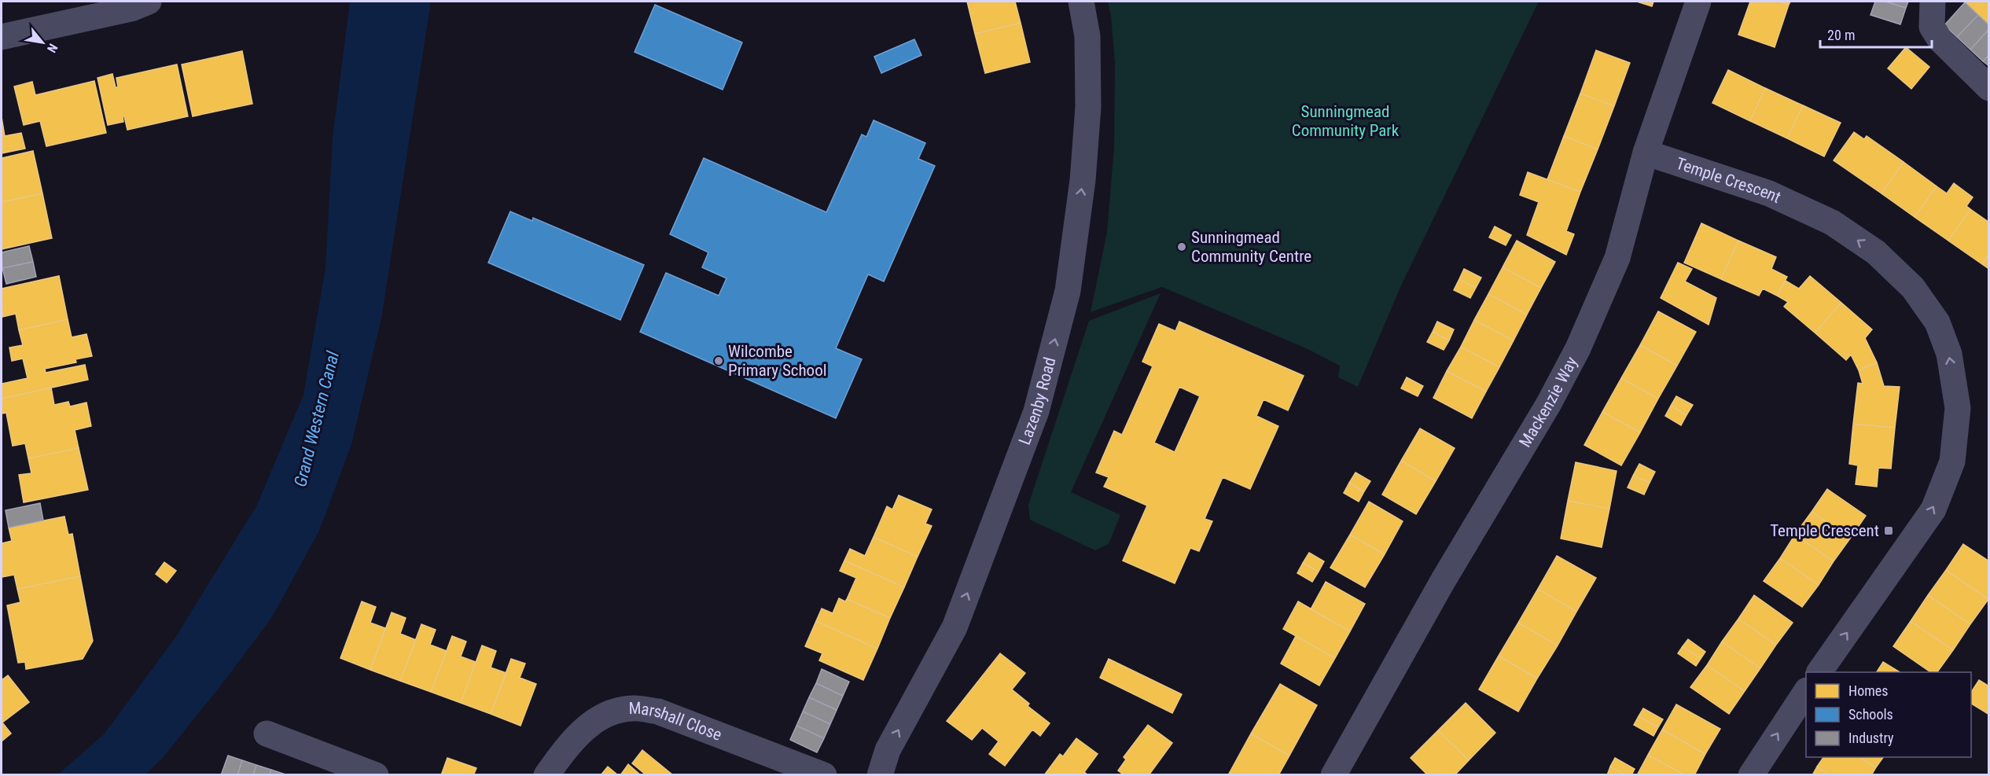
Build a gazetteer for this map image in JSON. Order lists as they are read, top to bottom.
{
  "streets": {
    "street": [
      "Temple Crescent",
      "Lazenby Road",
      "Mackenzie Way",
      "Marshall Close"
    ]
  },
  "crossings": [
    ["Temple Crescent", "Mackenzie Way"]
  ],
  "one_way": ["Lazenby Road"],
  "water": ["Grand Western Canal"],
  "parks": ["Sunningmead Community Park"],
  "places": {
    "other": ["Sunningmead Community Centre", "Wilcombe Primary School"],
    "transit": ["Temple Crescent"]
  },
  "legend": ["Homes", "Schools", "Industry"],
  "scale_bar": "20 m",
  "north": "bottom right"
}
